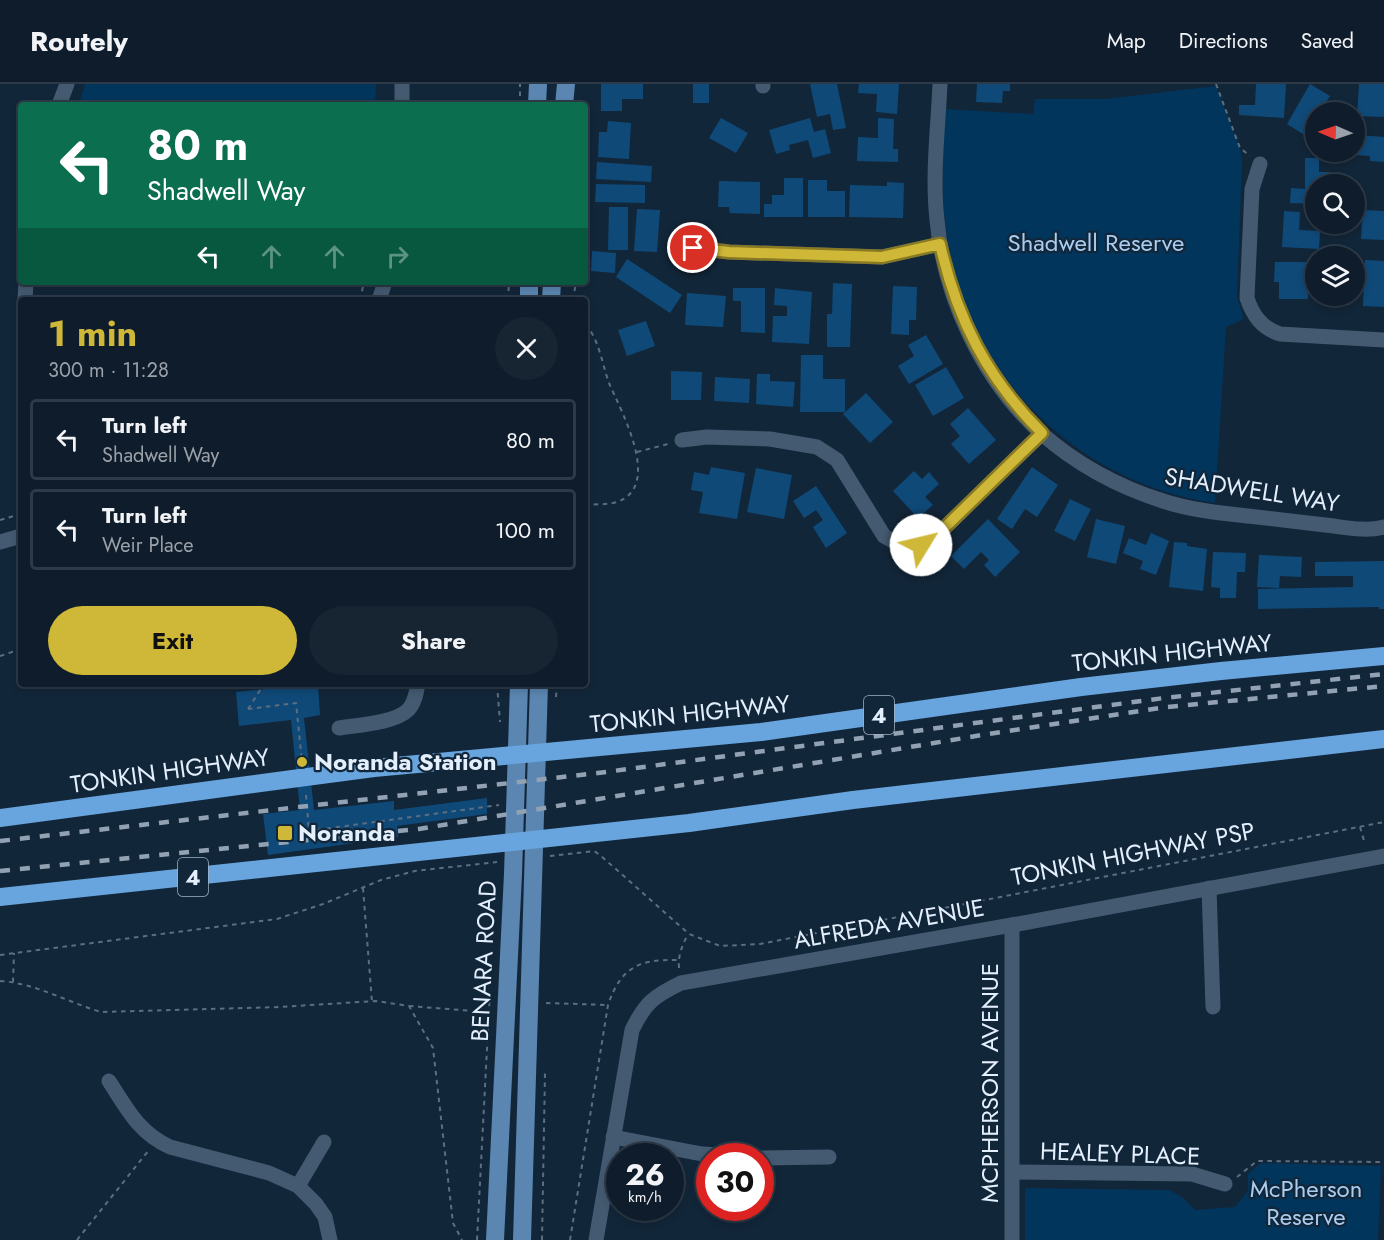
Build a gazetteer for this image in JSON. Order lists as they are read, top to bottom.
{
  "streets": {
    "highway": ["TONKIN HIGHWAY", "4"],
    "main road": ["BENARA ROAD"],
    "street": [
      "SHADWELL WAY",
      "ALFREDA AVENUE",
      "MCPHERSON AVENUE",
      "HEALEY PLACE"
    ],
    "path": ["TONKIN HIGHWAY PSP"]
  },
  "crossings": [
    ["TONKIN HIGHWAY PSP", "BENARA ROAD"],
    ["ALFREDA AVENUE", "MCPHERSON AVENUE"],
    ["MCPHERSON AVENUE", "HEALEY PLACE"]
  ],
  "parks": ["Shadwell Reserve", "McPherson Reserve"],
  "places": {
    "other": ["Noranda Station"],
    "transit": ["Noranda"]
  },
  "north": "left",
  "page": {
    "header": "Routely",
    "nav": ["Map", "Directions", "Saved"],
    "turn": ["80 m", "Shadwell Way"],
    "heading": ["1 min", "300 m · 11:28"],
    "list": [
      {
        "name": "Turn left",
        "note": "Shadwell Way",
        "value": "80 m"
      },
      {
        "name": "Turn left",
        "note": "Weir Place",
        "value": "100 m"
      }
    ],
    "buttons": ["Exit", "Share"],
    "speed": "26 km/h",
    "limit": "30"
  }
}
